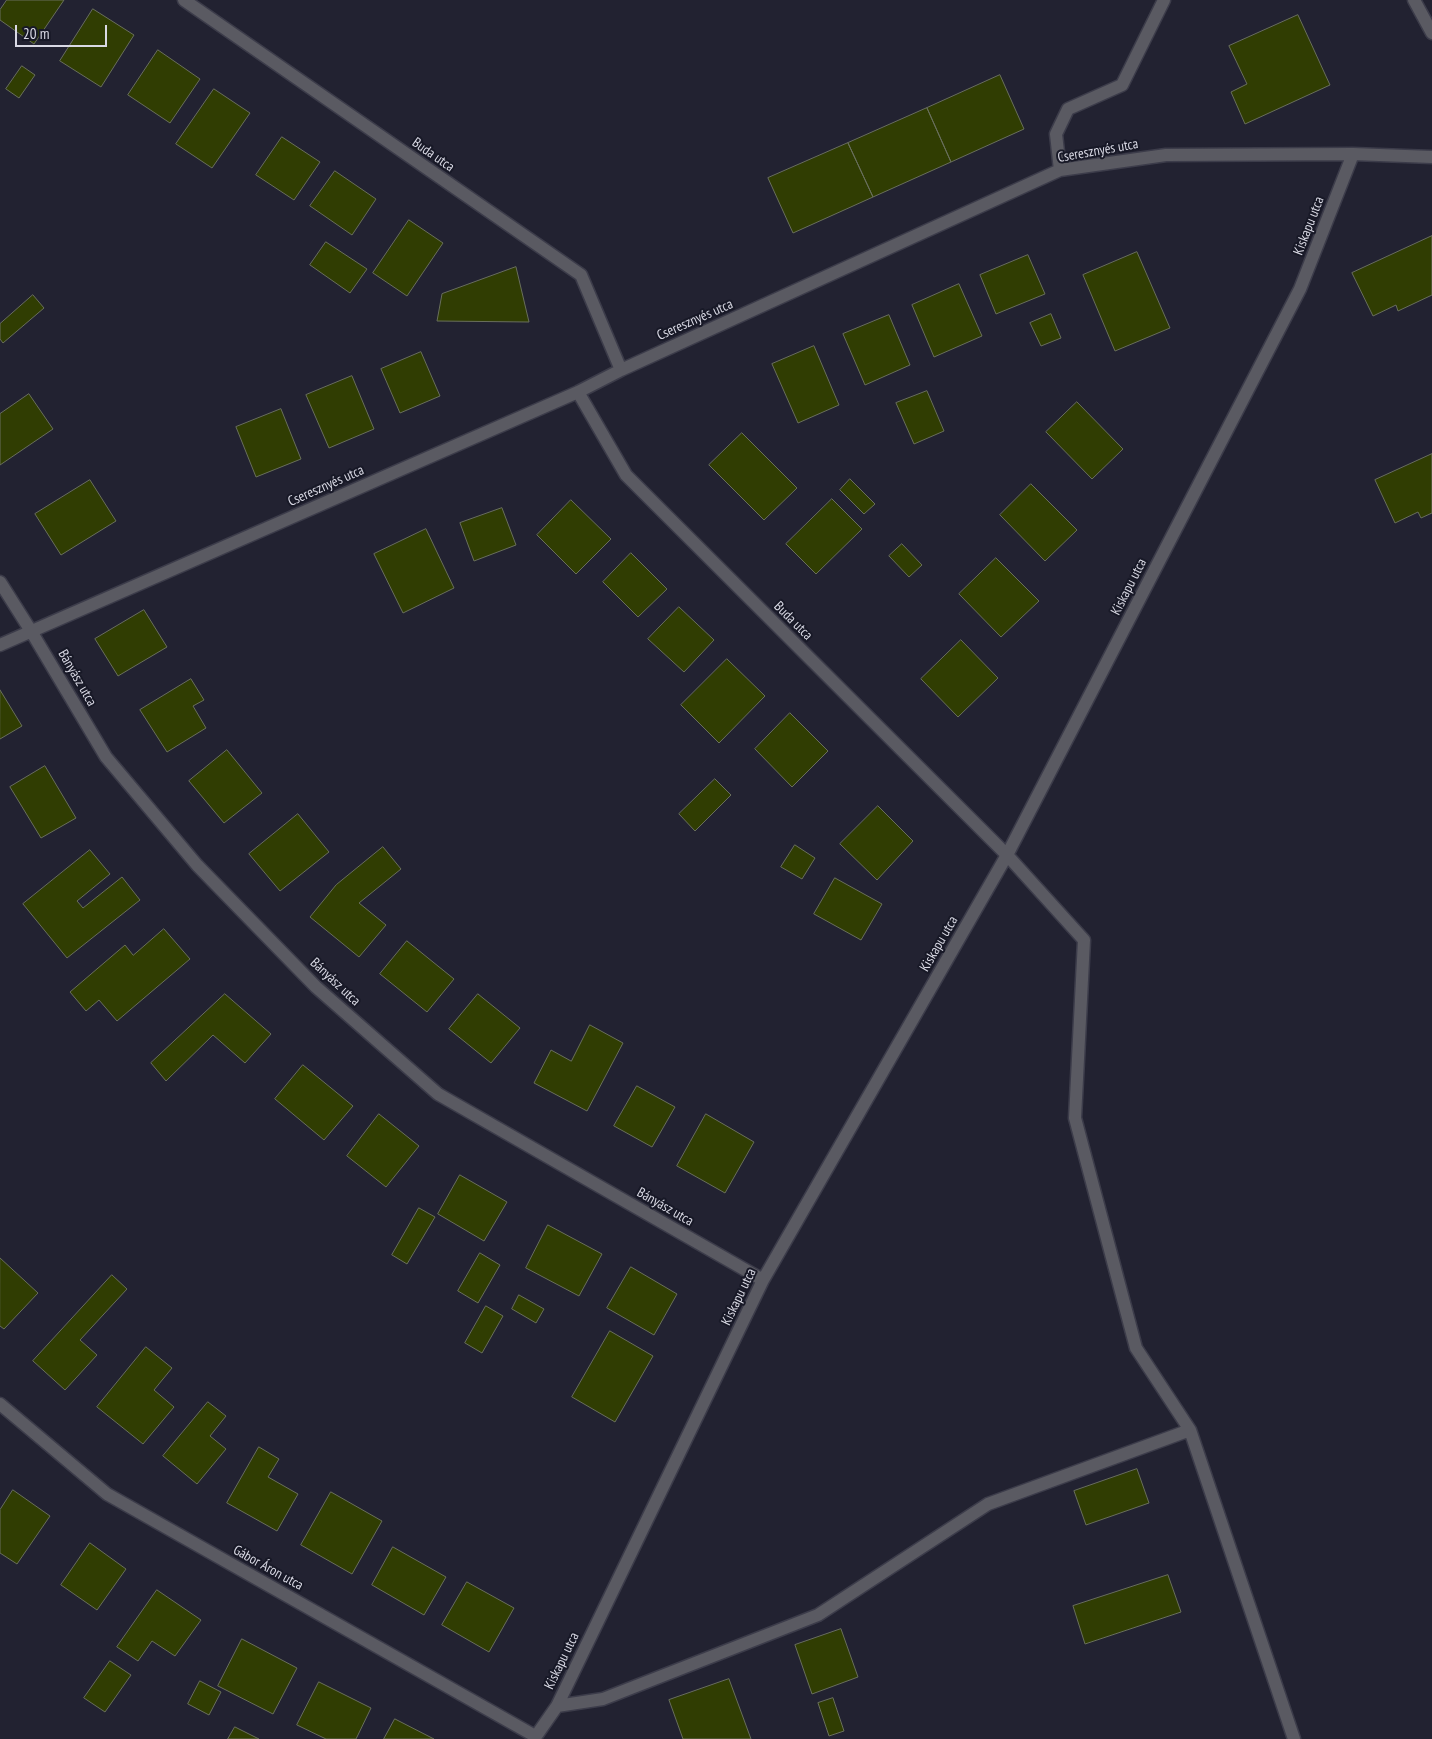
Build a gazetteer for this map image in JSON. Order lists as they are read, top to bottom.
{
  "streets": {
    "street": [
      "Cseresznyés utca",
      "Buda utca",
      "Kiskapu utca",
      "Bányász utca",
      "Gábor Áron utca"
    ]
  },
  "crossings": [
    ["Cseresznyés utca", "Buda utca"],
    ["Cseresznyés utca", "Kiskapu utca"],
    ["Cseresznyés utca", "Bányász utca"],
    ["Buda utca", "Kiskapu utca"],
    ["Kiskapu utca", "Bányász utca"],
    ["Kiskapu utca", "Gábor Áron utca"]
  ],
  "scale_bar": "20 m"
}
